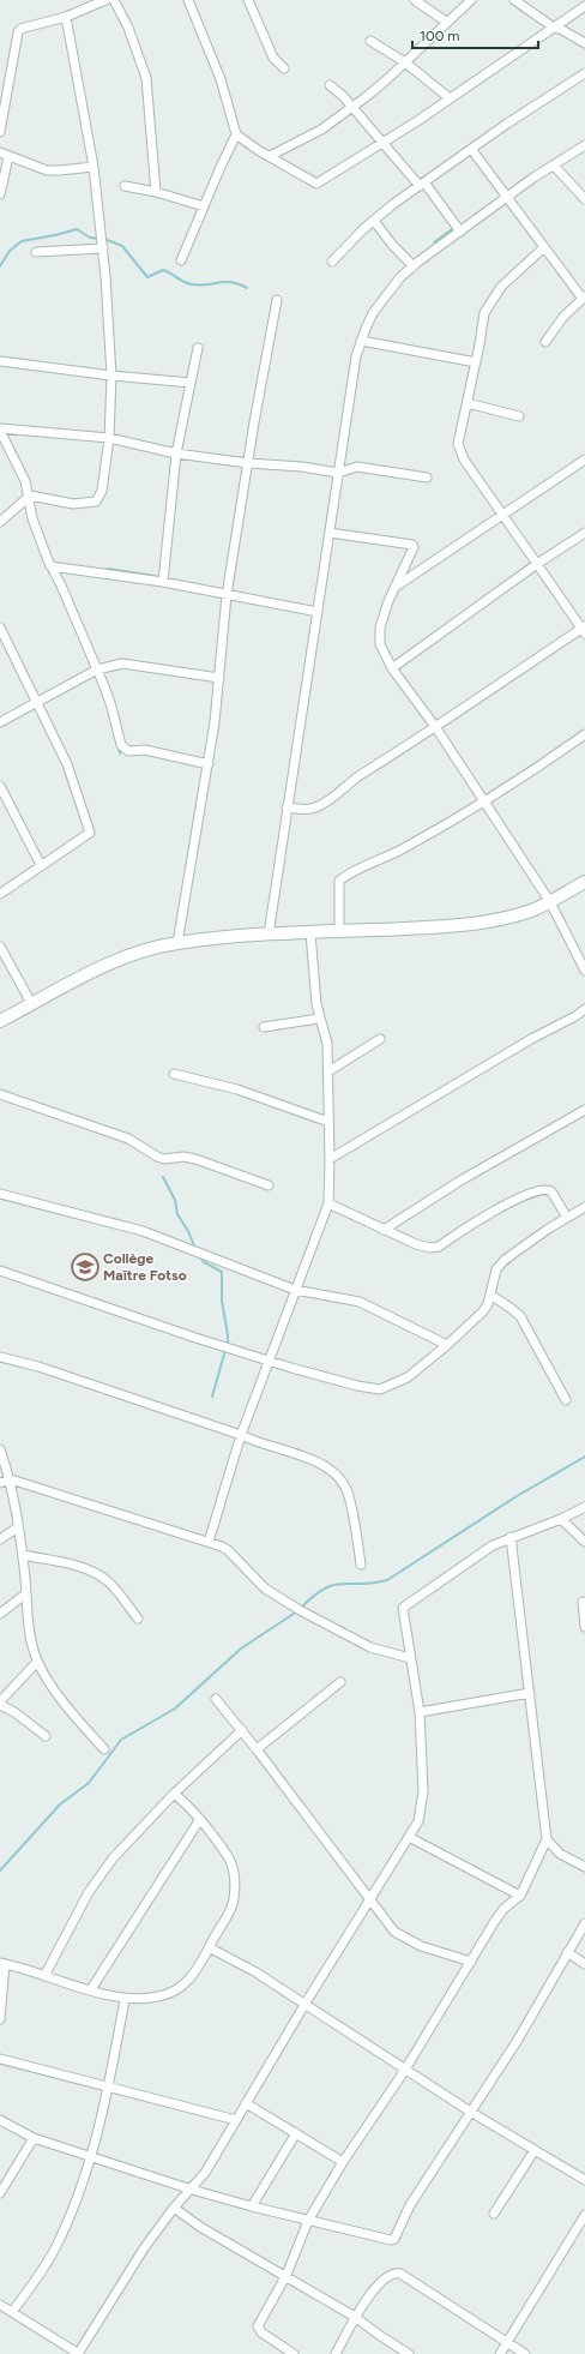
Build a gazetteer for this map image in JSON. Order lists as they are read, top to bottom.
{
  "places": {
    "school or university": ["Collège Maître Fotso"]
  },
  "scale_bar": "100 m"
}
